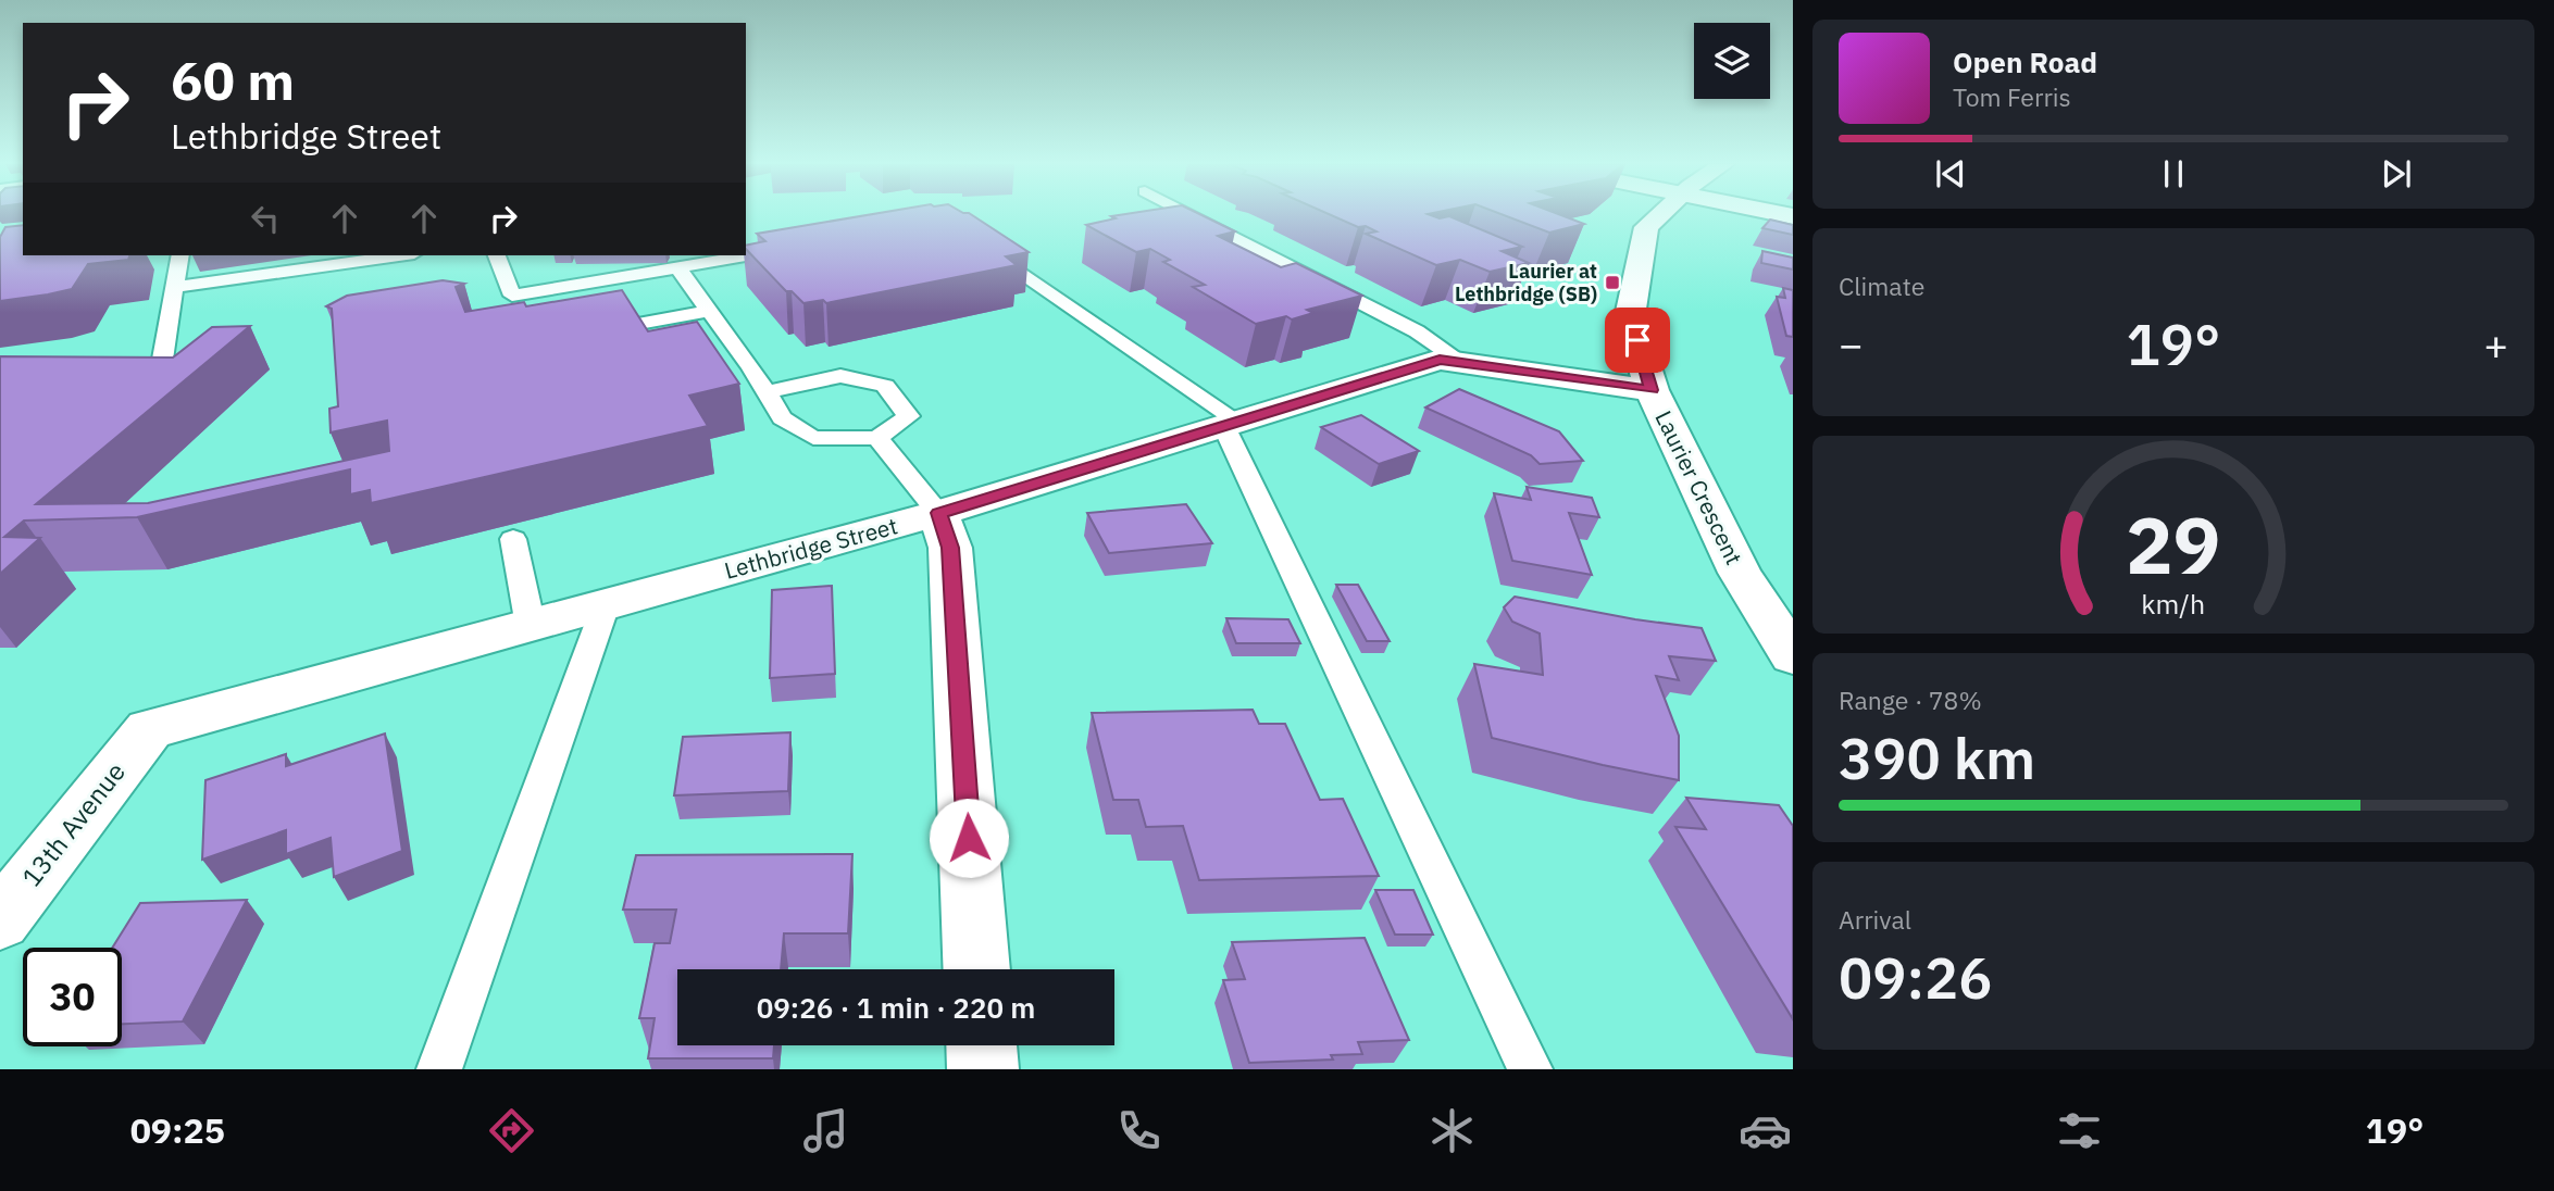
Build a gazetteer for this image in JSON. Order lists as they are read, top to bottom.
{
  "streets": {
    "street": ["Laurier Crescent", "Lethbridge Street", "13th Avenue"]
  },
  "crossings": [
    ["Laurier Crescent", "Lethbridge Street"],
    ["Lethbridge Street", "13th Avenue"]
  ],
  "places": {
    "transit": ["Laurier at Lethbridge (SB)"]
  },
  "page": {
    "turn": ["60 m", "Lethbridge Street"],
    "song": ["Open Road", "Tom Ferris"],
    "tile": [
      "Climate",
      ["Range · 78%", "390 km"],
      ["Arrival", "09:26"]
    ],
    "heat": ["−", "19°", "+"],
    "limit": "30",
    "trip": "09:26 · 1 min · 220 m",
    "tabs": ["09:25", "19°"],
    "gauge": ["29", "km/h"]
  }
}
